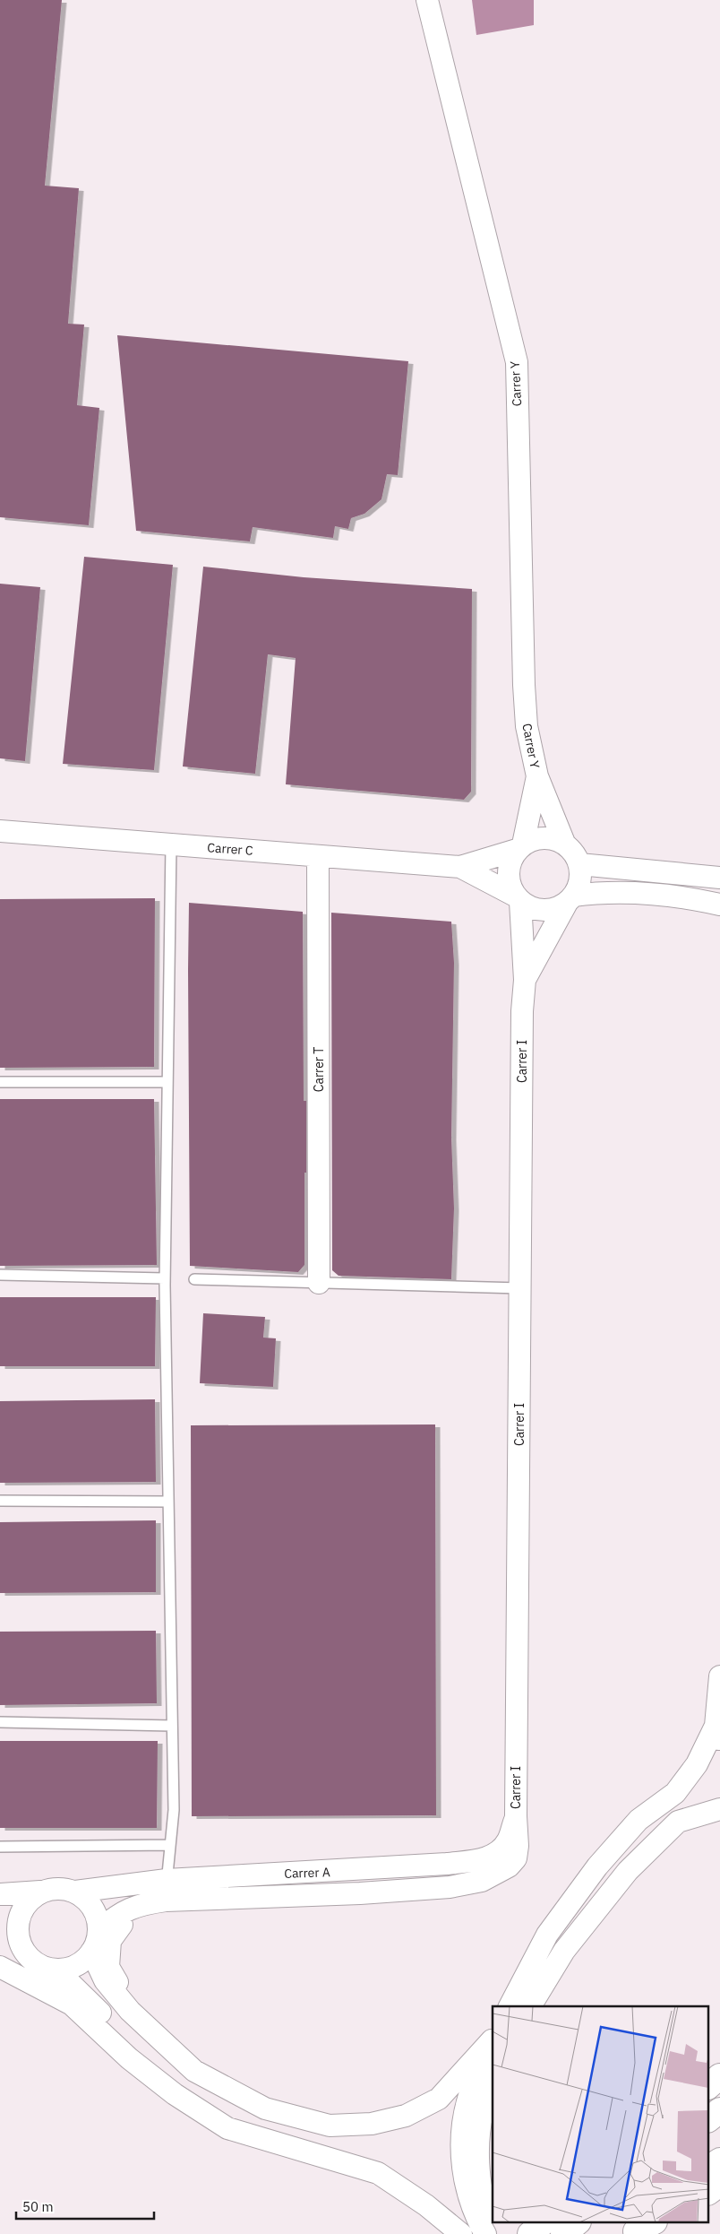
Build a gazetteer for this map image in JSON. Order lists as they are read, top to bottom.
{
  "streets": {
    "street": [
      "Carrer Y",
      "Carrer C",
      "Carrer I",
      "Carrer T",
      "Carrer A"
    ]
  },
  "crossings": [
    ["Carrer Y", "Carrer C"],
    ["Carrer Y", "Carrer I"],
    ["Carrer C", "Carrer I"],
    ["Carrer C", "Carrer T"],
    ["Carrer I", "Carrer A"]
  ],
  "scale_bar": "50 m"
}
